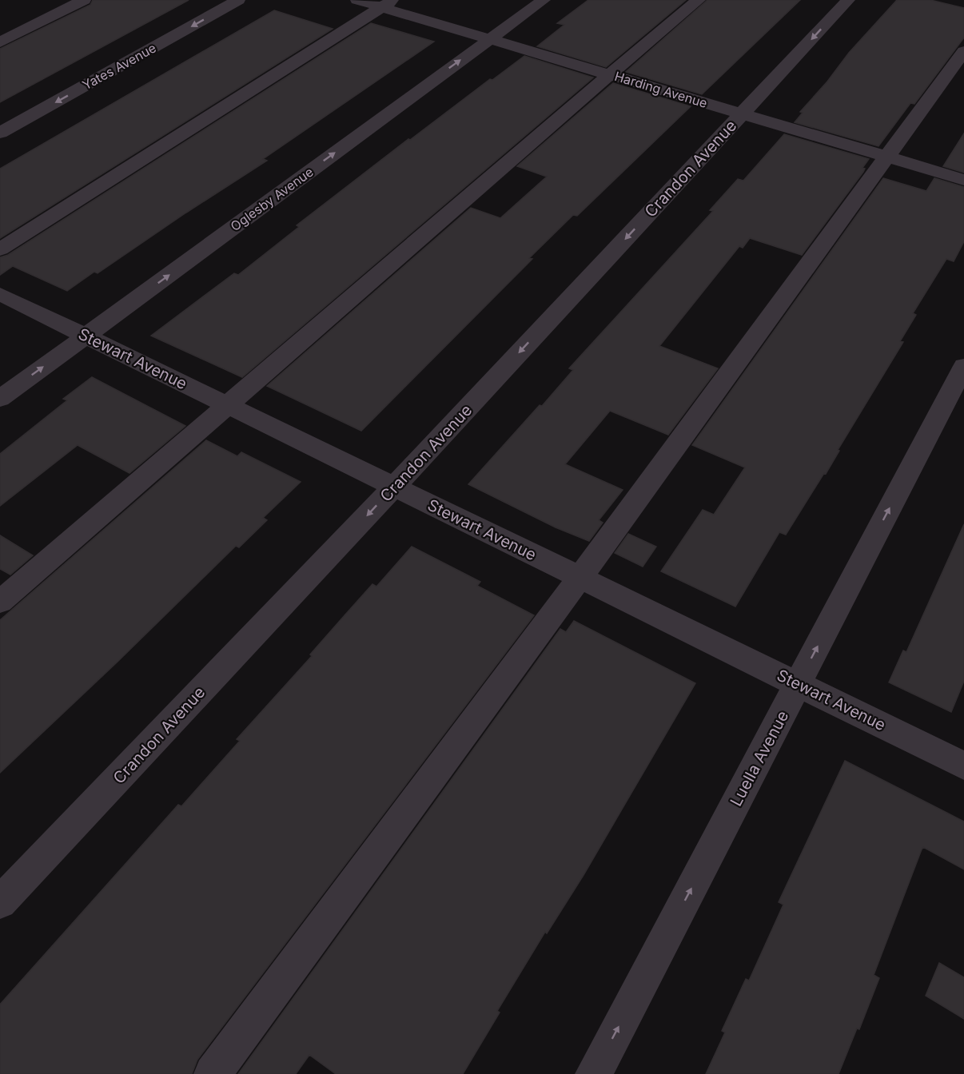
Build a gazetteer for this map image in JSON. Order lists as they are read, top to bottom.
{
  "streets": {
    "street": [
      "Yates Avenue",
      "Harding Avenue",
      "Crandon Avenue",
      "Oglesby Avenue",
      "Stewart Avenue",
      "Luella Avenue"
    ]
  },
  "crossings": [
    ["Harding Avenue", "Crandon Avenue"],
    ["Harding Avenue", "Oglesby Avenue"],
    ["Crandon Avenue", "Stewart Avenue"],
    ["Oglesby Avenue", "Stewart Avenue"],
    ["Stewart Avenue", "Luella Avenue"]
  ]
}
